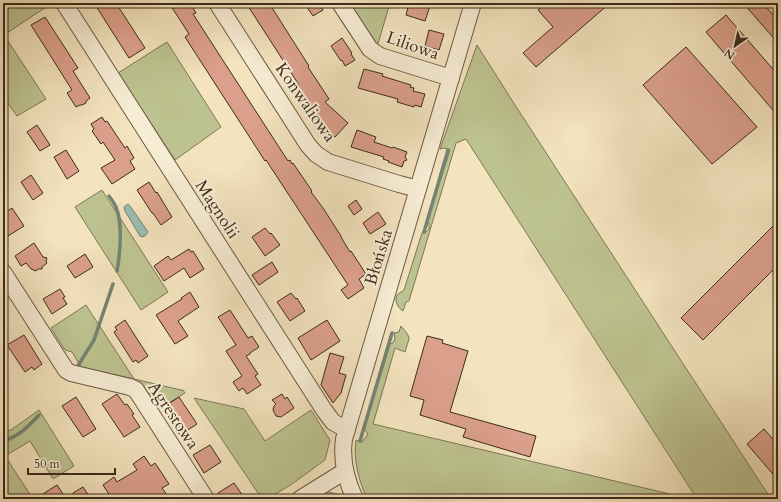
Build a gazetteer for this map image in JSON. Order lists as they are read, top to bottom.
{
  "streets": {
    "street": [
      "Liliowa",
      "Konwaliowa",
      "Magnolii",
      "Błońska",
      "Agrestowa"
    ]
  },
  "crossings": [
    ["Liliowa", "Błońska"],
    ["Konwaliowa", "Błońska"],
    ["Magnolii", "Błońska"]
  ],
  "scale_bar": "50 m",
  "north": "bottom left"
}
